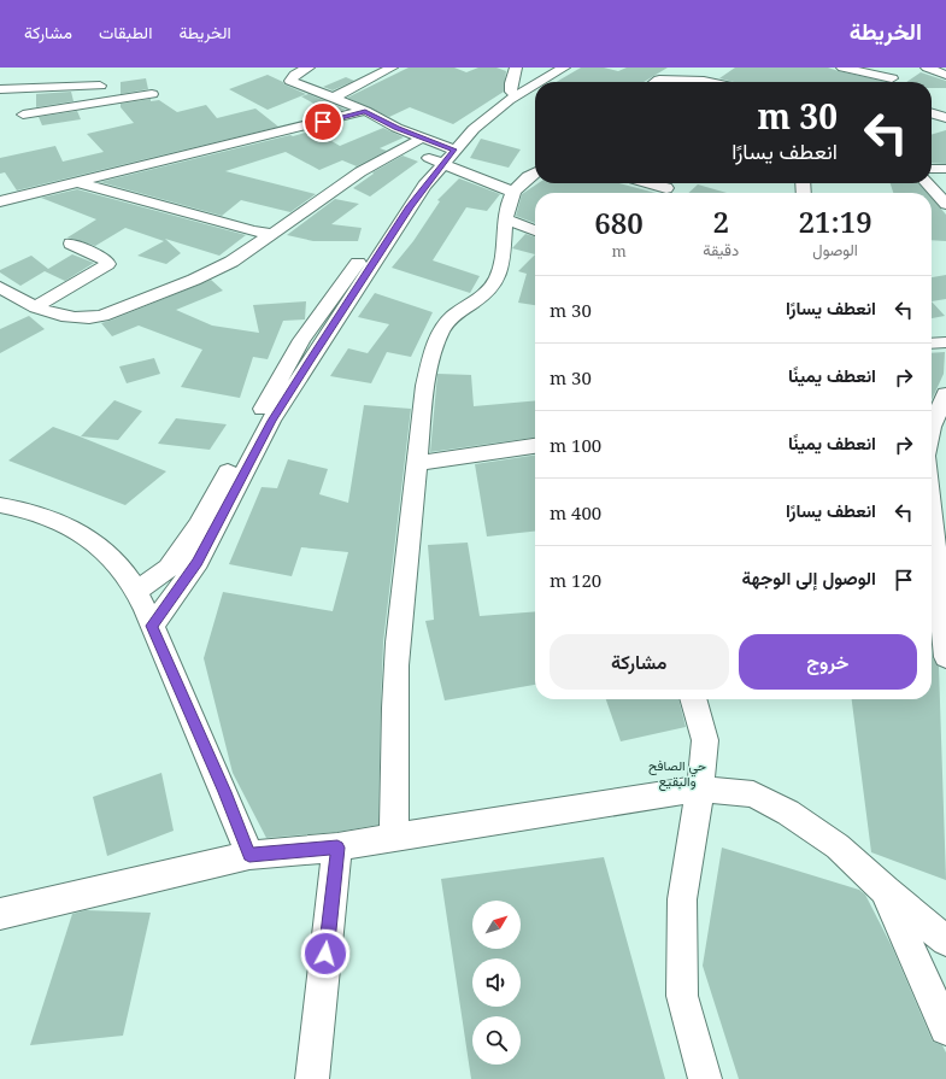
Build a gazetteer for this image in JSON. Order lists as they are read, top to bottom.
{
  "districts": ["حي الصافح والبقيع"],
  "north": "top right",
  "page": {
    "header": "الخريطة",
    "nav": ["الخريطة", "الطبقات", "مشاركة"],
    "turn": ["30 m", "انعطف يسارًا"],
    "eta": [
      "21:19",
      "الوصول",
      "2",
      "دقيقة",
      "680",
      "m"
    ],
    "list": [
      {
        "name": "انعطف يسارًا",
        "value": "30 m"
      },
      {
        "name": "انعطف يمينًا",
        "value": "30 m"
      },
      {
        "name": "انعطف يمينًا",
        "value": "100 m"
      },
      {
        "name": "انعطف يسارًا",
        "value": "400 m"
      },
      {
        "name": "الوصول إلى الوجهة",
        "value": "120 m"
      }
    ],
    "buttons": ["خروج", "مشاركة"]
  }
}
